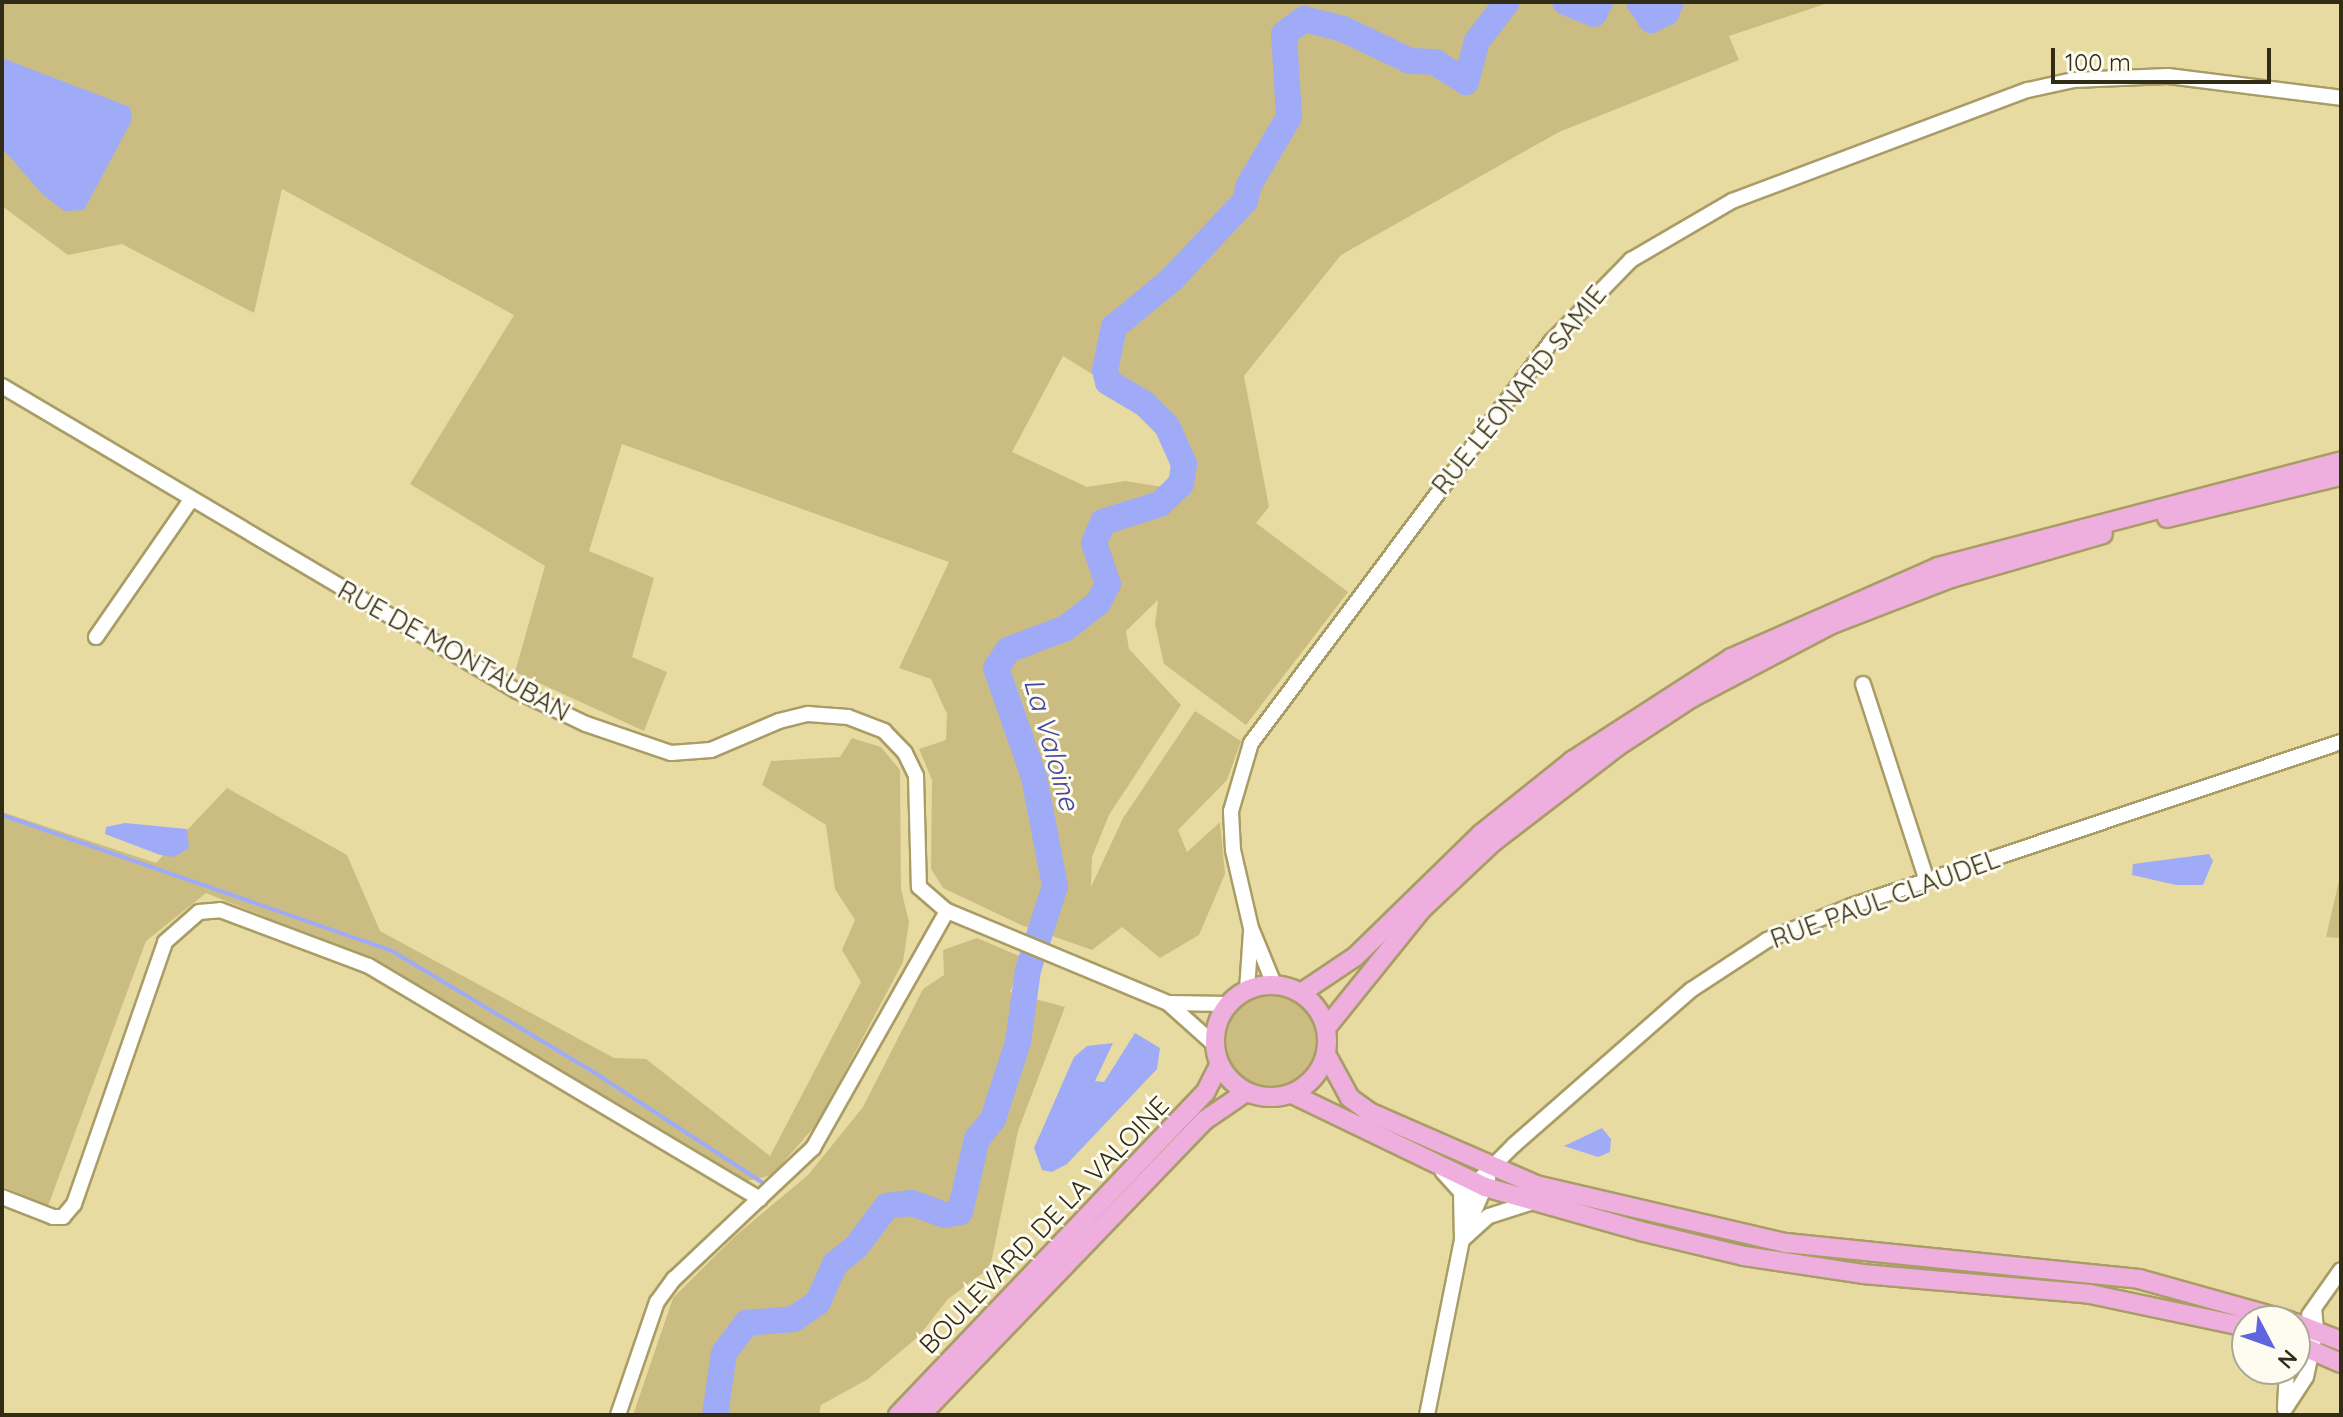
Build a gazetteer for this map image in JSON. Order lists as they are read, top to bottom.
{
  "streets": {
    "main road": ["BOULEVARD DE LA VALOINE"],
    "street": ["RUE LÉONARD SAMIE", "RUE DE MONTAUBAN", "RUE PAUL CLAUDEL"]
  },
  "water": ["La Valoine"],
  "scale_bar": "100 m",
  "north": "bottom right"
}
